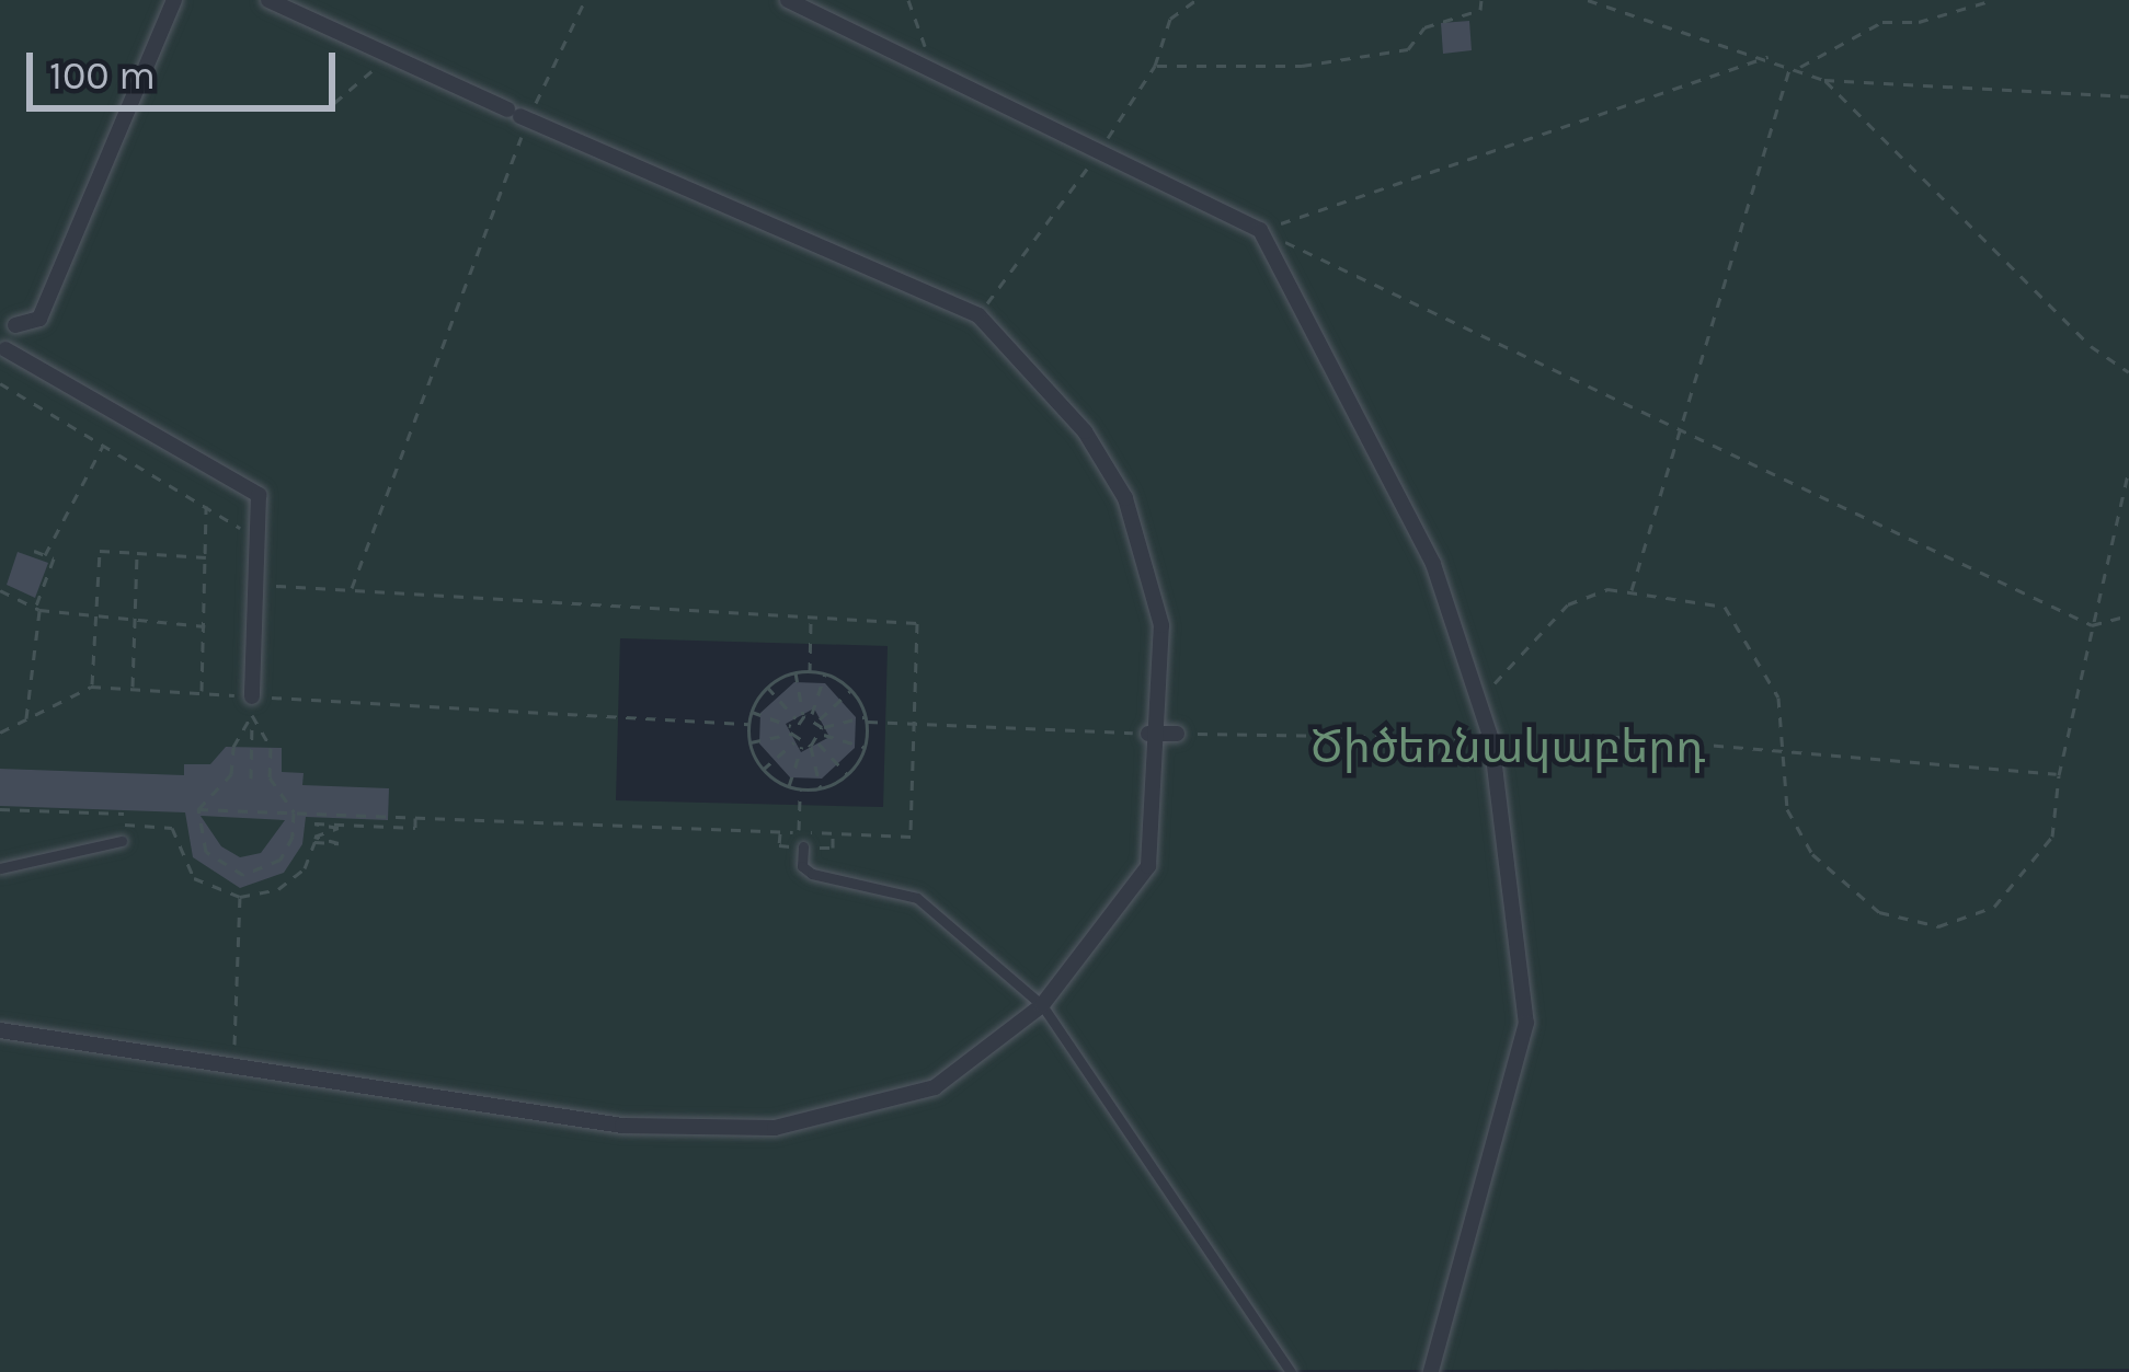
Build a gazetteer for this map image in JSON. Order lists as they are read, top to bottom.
{
  "parks": ["Ծիծեռնակաբերդ"],
  "scale_bar": "100 m"
}
